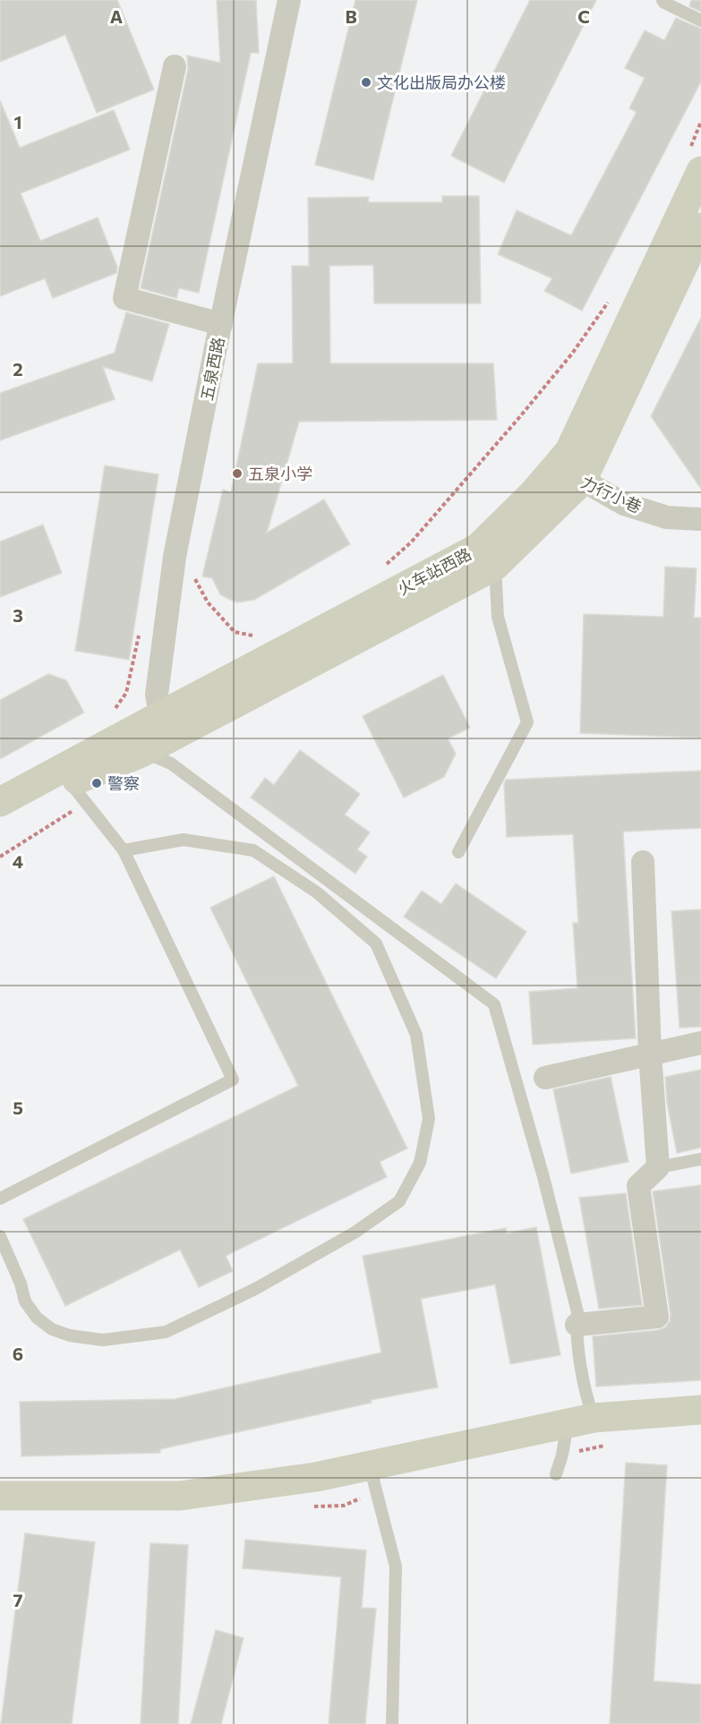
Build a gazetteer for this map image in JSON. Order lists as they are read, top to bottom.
{
  "streets": {
    "main road": ["火车站西路"],
    "street": ["五泉西路", "力行小巷"]
  },
  "crossings": [
    ["五泉西路", "火车站西路"],
    ["力行小巷", "火车站西路"]
  ],
  "places": ["文化出版局办公楼", "五泉小学", "警察"],
  "grid": {
    "columns": ["A", "B", "C"],
    "rows": [
      "1",
      "2",
      "3",
      "4",
      "5",
      "6",
      "7"
    ]
  }
}
